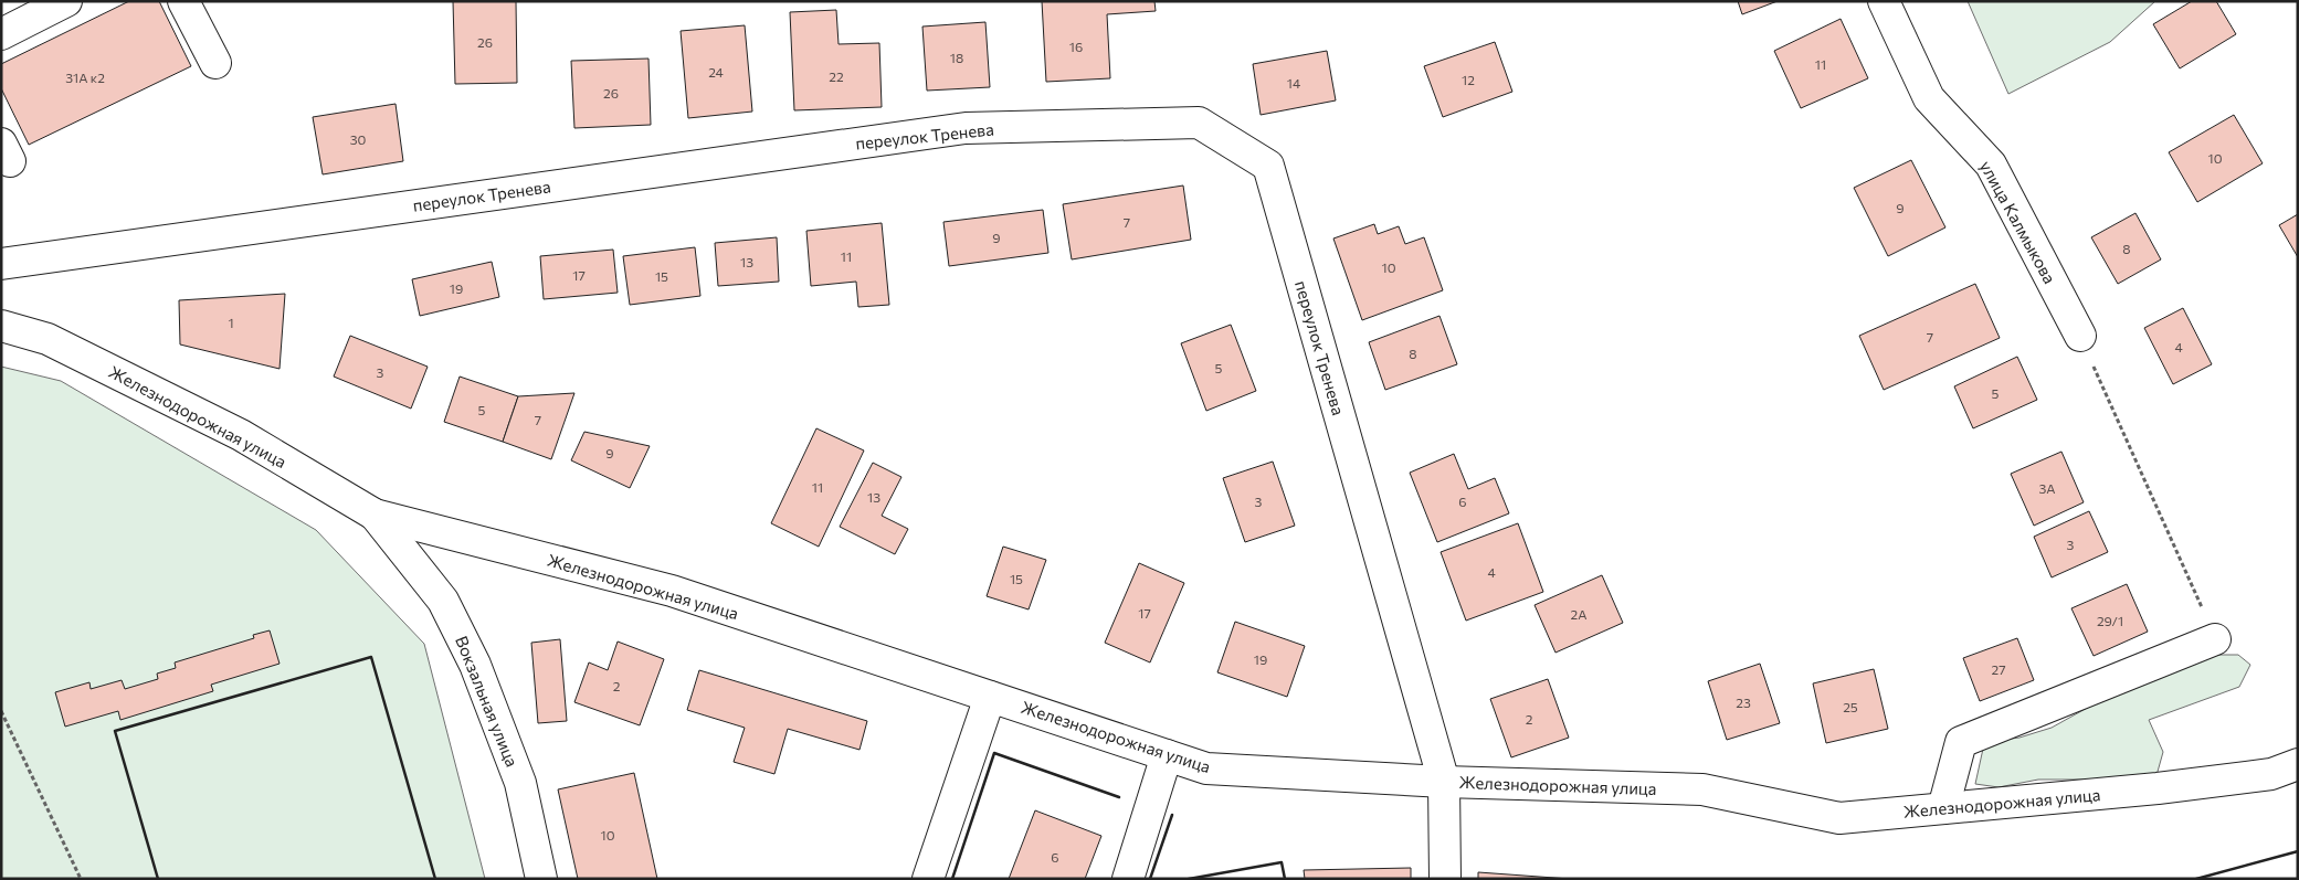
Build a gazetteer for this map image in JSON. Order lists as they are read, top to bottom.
{
  "streets": {
    "street": [
      "переулок Тренева",
      "улица Калмыкова",
      "Железнодорожная улица",
      "Вокзальная улица"
    ]
  },
  "crossings": [
    ["переулок Тренева", "Железнодорожная улица"],
    ["Железнодорожная улица", "Вокзальная улица"]
  ],
  "house_numbers": [
    "26",
    "16",
    "18",
    "11",
    "24",
    "22",
    "31А к2",
    "12",
    "14",
    "26",
    "30",
    "10",
    "9",
    "7",
    "9",
    "8",
    "11",
    "13",
    "10",
    "17",
    "15",
    "19",
    "1",
    "7",
    "4",
    "8",
    "5",
    "3",
    "5",
    "5",
    "7",
    "9",
    "11",
    "3А",
    "13",
    "3",
    "6",
    "3",
    "4",
    "15",
    "17",
    "2А",
    "29/1",
    "19",
    "27",
    "2",
    "23",
    "25",
    "2",
    "10",
    "6"
  ]
}
